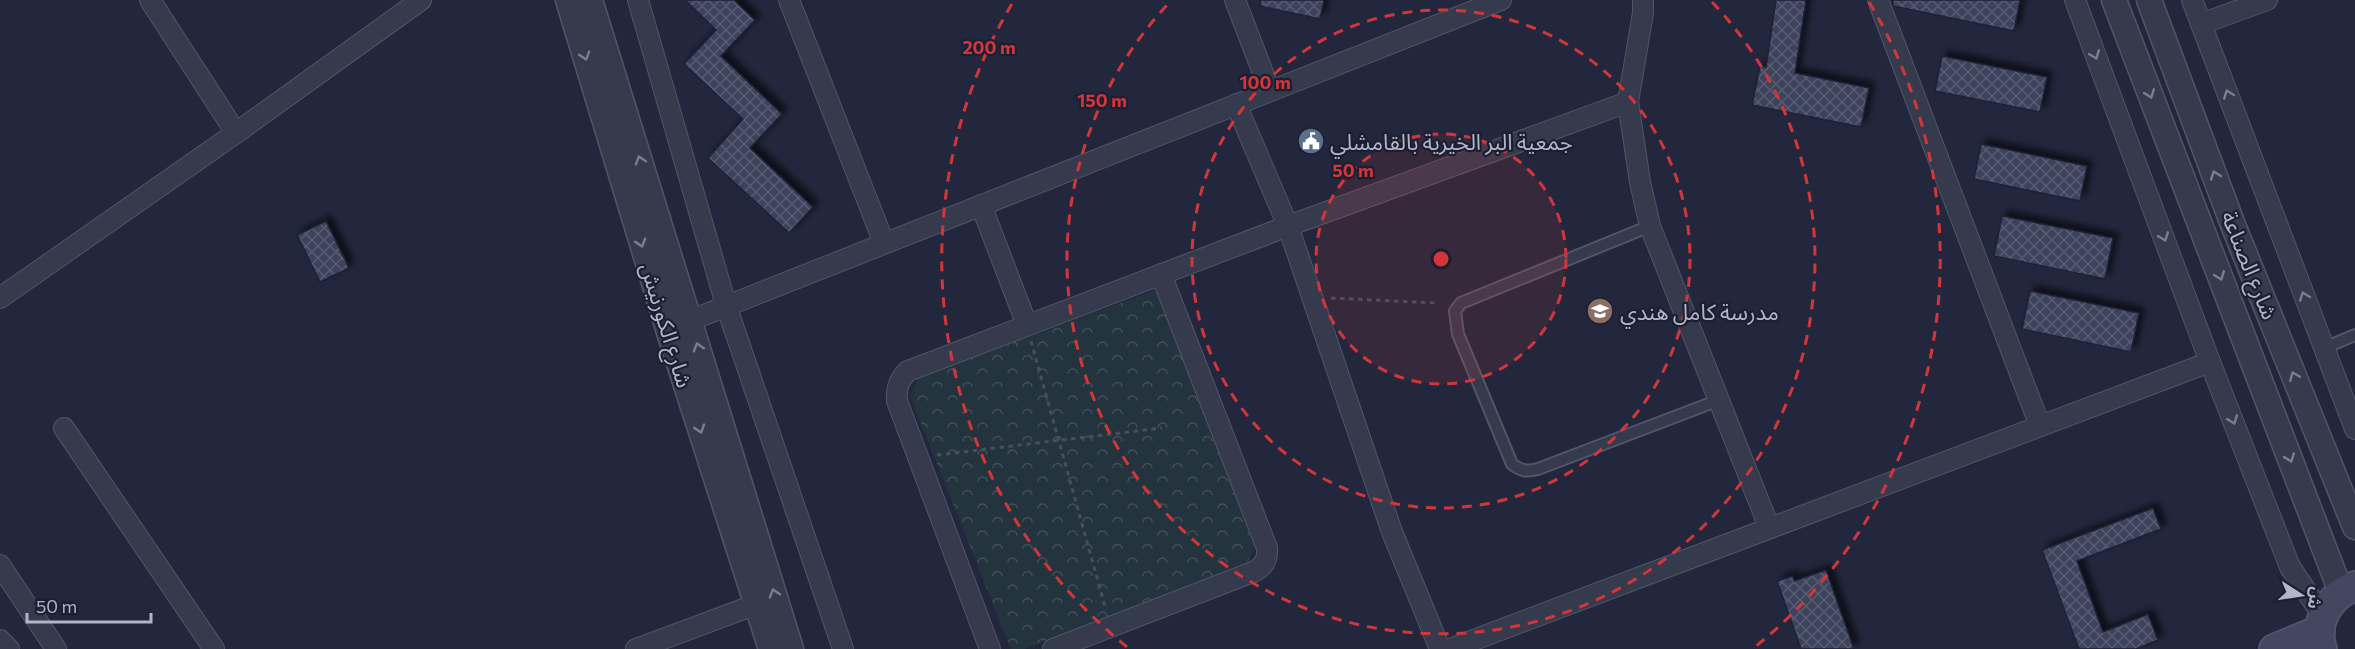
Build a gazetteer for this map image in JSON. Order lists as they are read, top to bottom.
{
  "streets": {
    "street": ["شارع الصناعة", "شارع الكورنيش"]
  },
  "places": {
    "public building": ["جمعية البر الخيرية بالقامشلي"],
    "school or university": ["مدرسة كامل هندي"]
  },
  "scale_bar": "50 m",
  "north": "right",
  "rings": [
    "200 m",
    "100 m",
    "150 m",
    "50 m"
  ]
}
